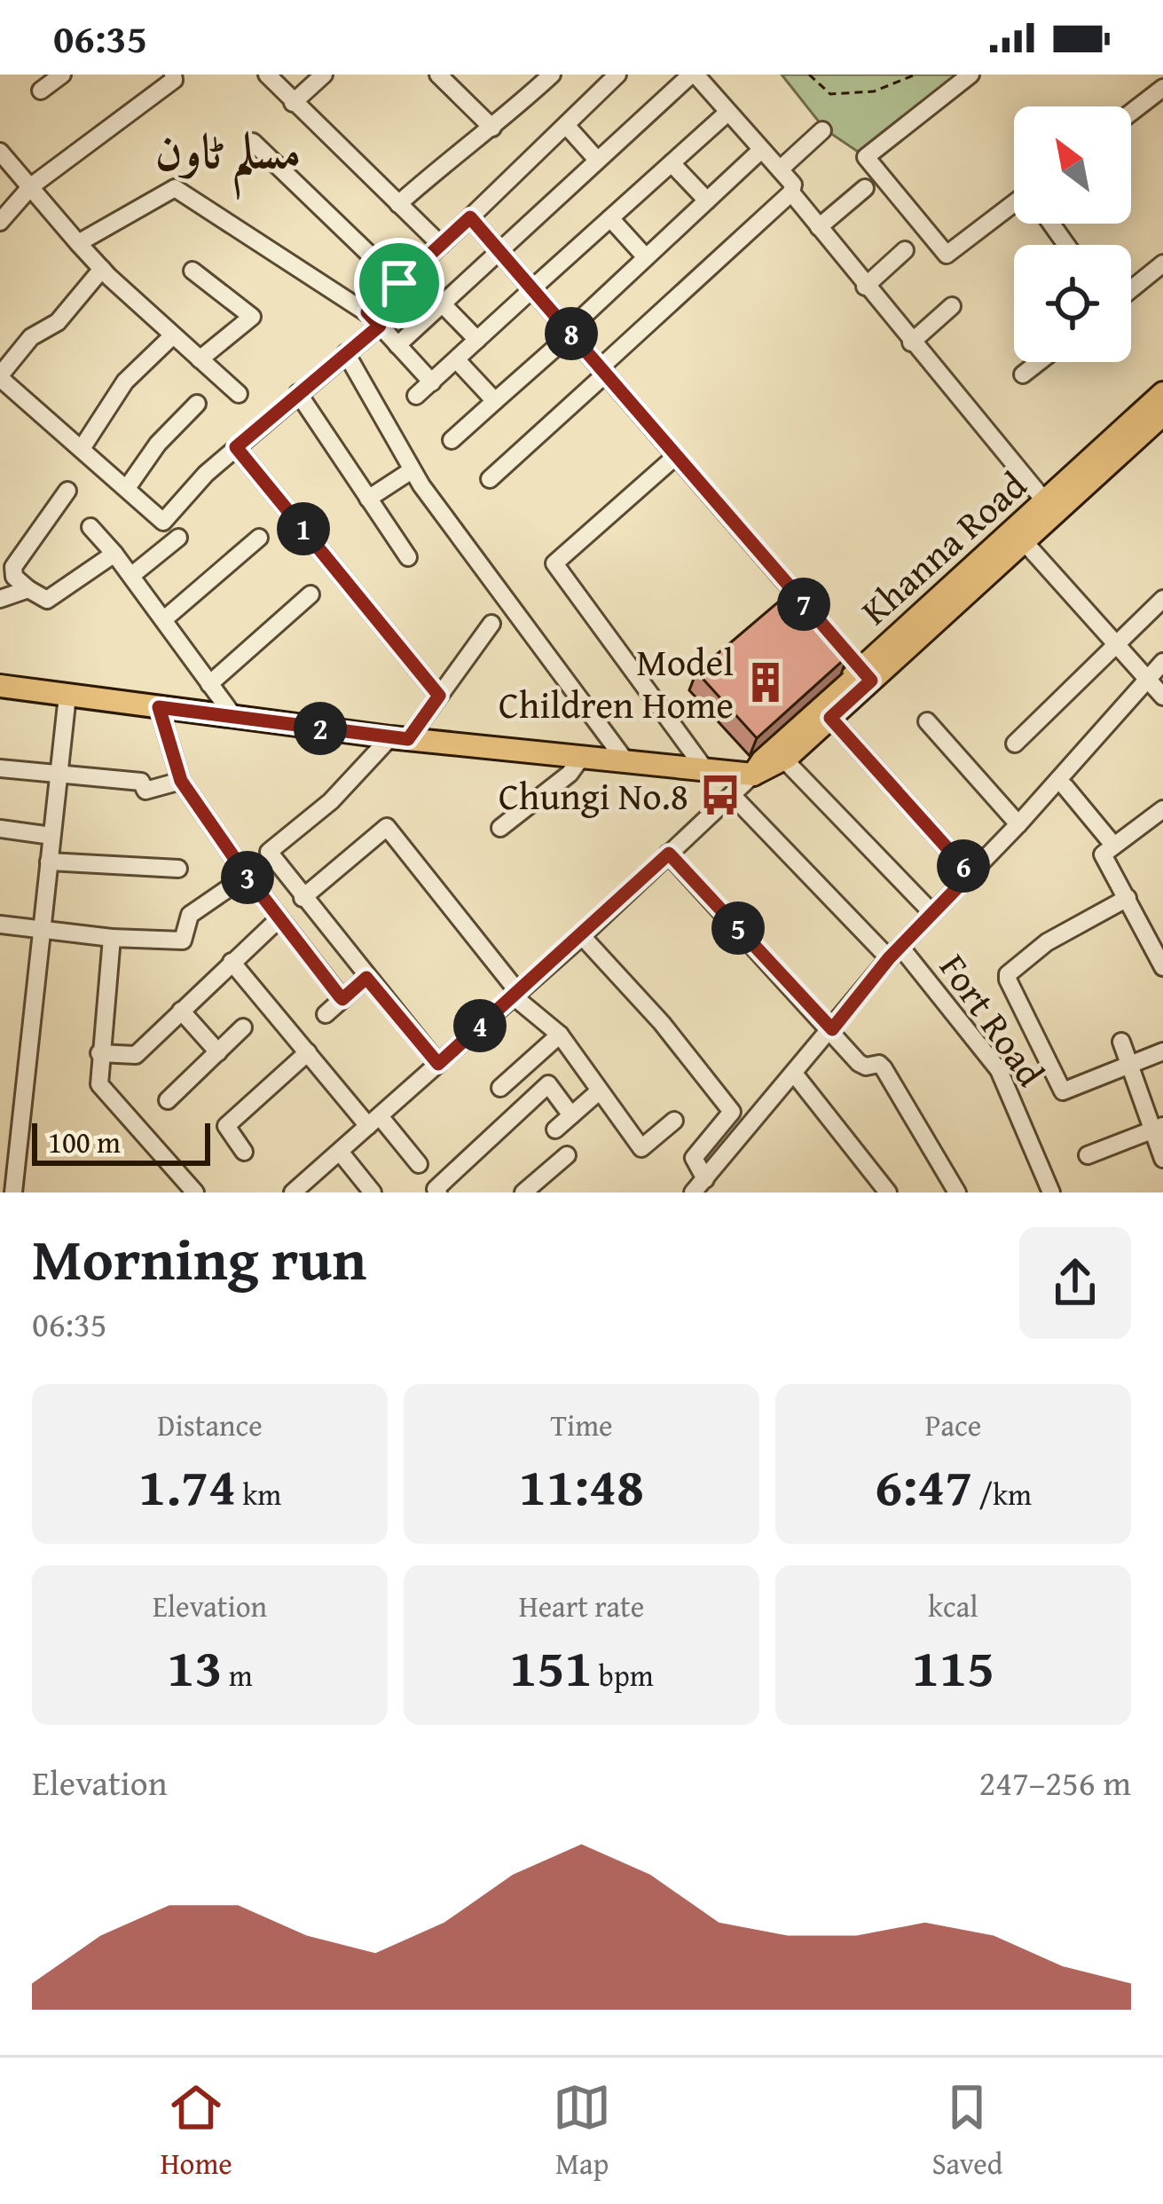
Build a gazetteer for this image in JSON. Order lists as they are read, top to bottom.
{
  "streets": {
    "main road": ["Khanna Road"],
    "street": ["Fort Road"]
  },
  "districts": ["مسلم ٹاون"],
  "places": {
    "building": ["Model Children Home"],
    "bus stop": ["Chungi No.8"]
  },
  "scale_bar": "100 m",
  "north": "top left",
  "page": {
    "status": "06:35",
    "pins": [
      "8",
      "1",
      "7",
      "2",
      "6",
      "3",
      "5",
      "4"
    ],
    "scale": "100 m",
    "heading": ["Morning run", "06:35"],
    "stats": [
      ["Distance", "1.74 km"],
      ["Time", "11:48"],
      ["Pace", "6:47 /km"],
      ["Elevation", "13 m"],
      ["Heart rate", "151 bpm"],
      ["kcal", "115"]
    ],
    "chart": ["Elevation", "247–256 m"],
    "tabs": ["Home", "Map", "Saved"]
  }
}
